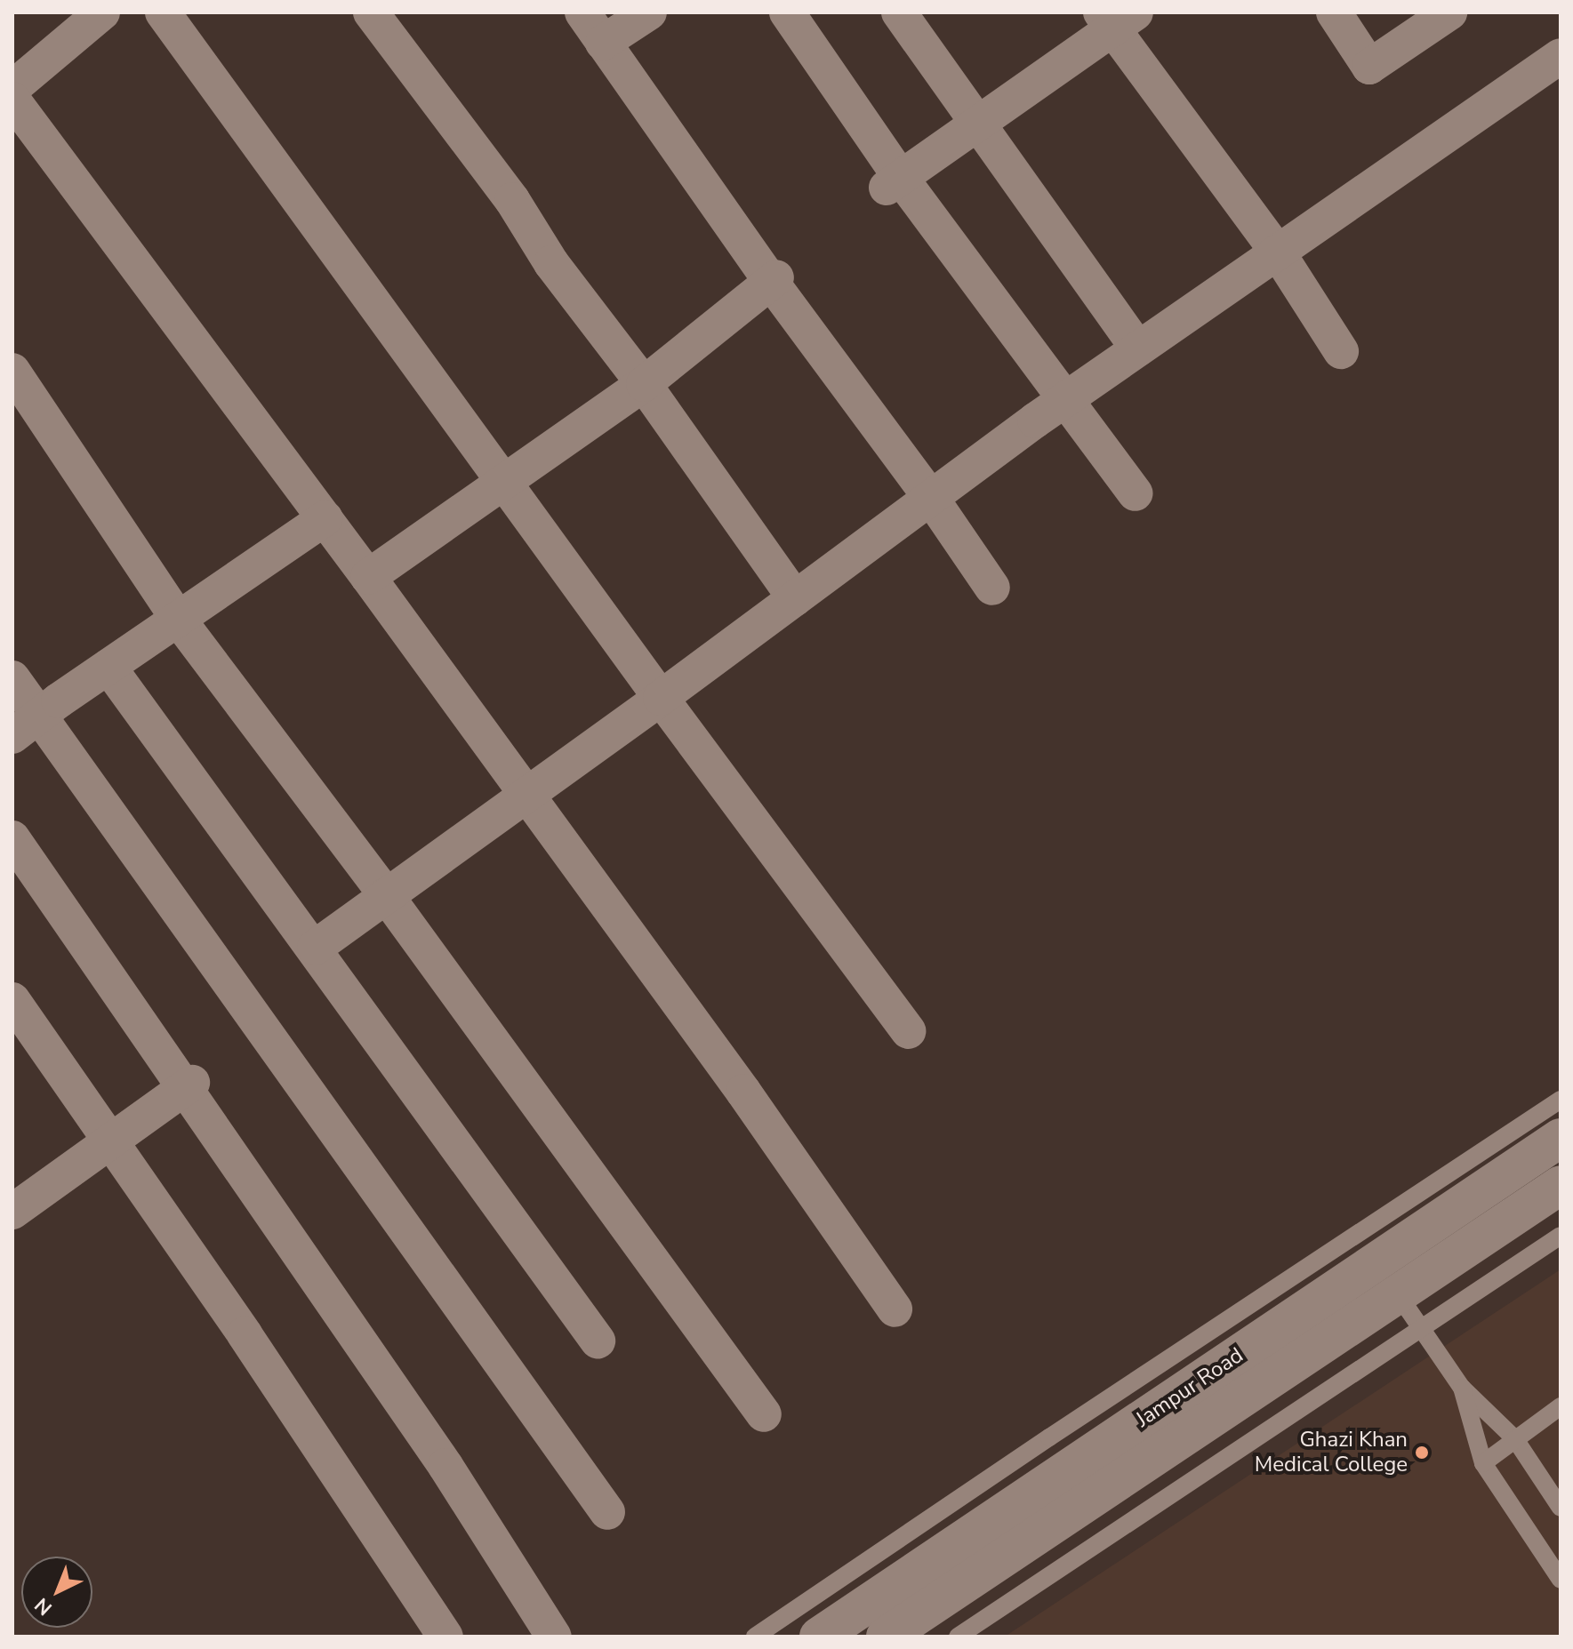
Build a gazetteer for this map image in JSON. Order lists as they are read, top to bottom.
{
  "streets": {
    "main road": ["Jampur Road"]
  },
  "places": ["Ghazi Khan Medical College"],
  "north": "bottom left"
}
